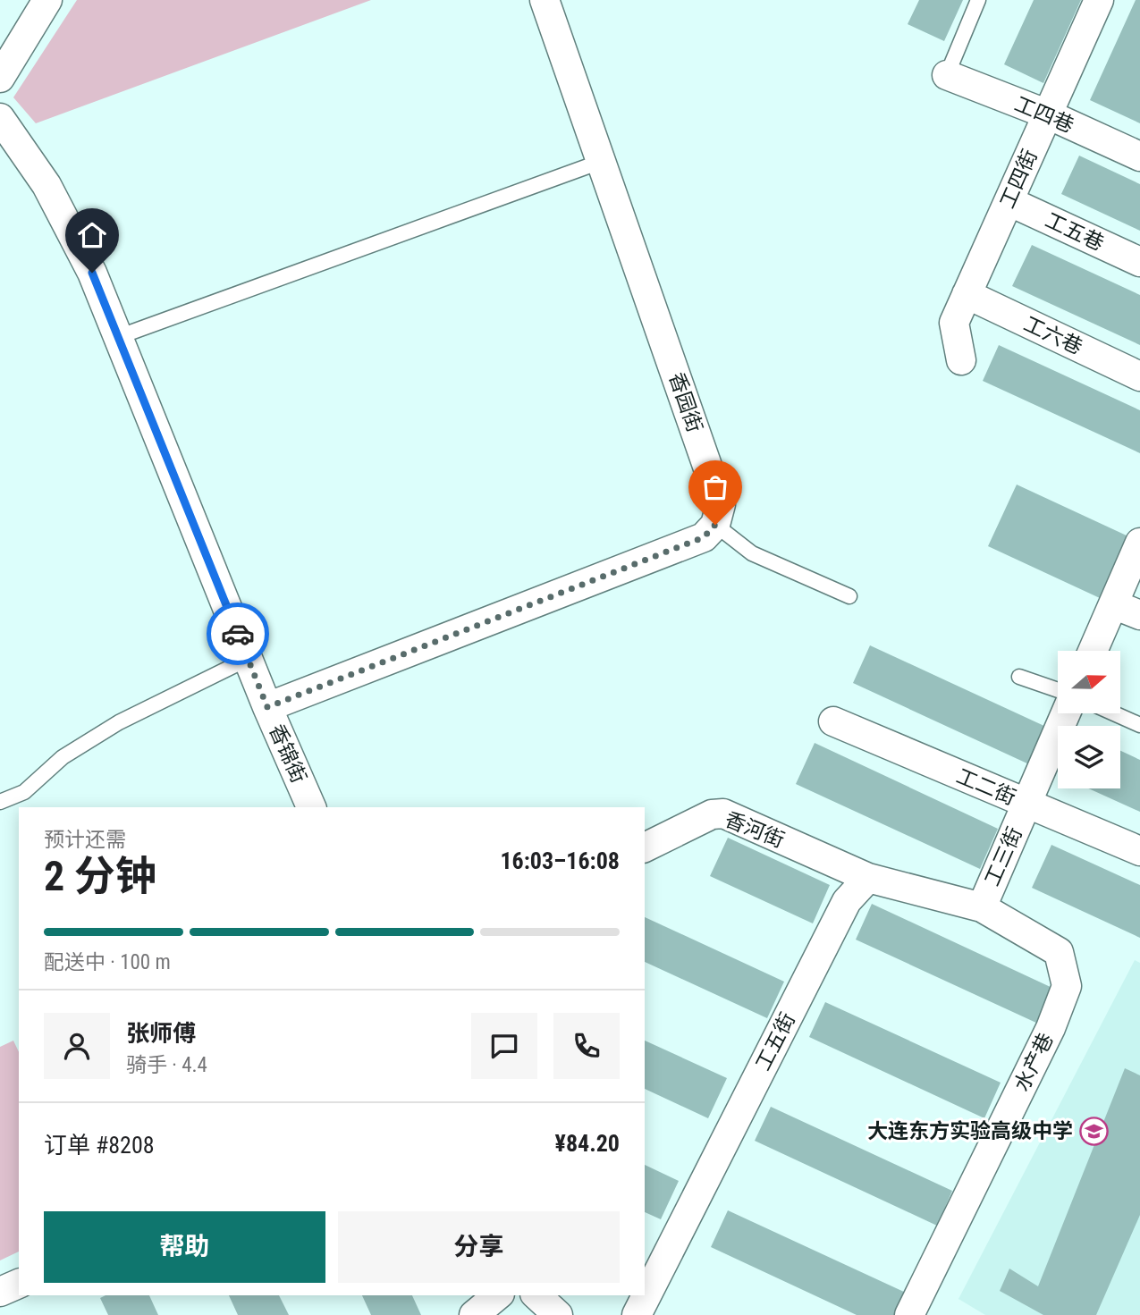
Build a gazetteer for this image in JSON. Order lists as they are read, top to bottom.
{
  "streets": {
    "street": [
      "工四巷",
      "工四街",
      "工五巷",
      "工六巷",
      "香园街",
      "香锦街",
      "工二街",
      "香河街",
      "工三街",
      "工五街",
      "水产巷"
    ]
  },
  "crossings": [
    ["工四巷", "工四街"],
    ["工四街", "工五巷"],
    ["工四街", "工六巷"],
    ["工二街", "工三街"],
    ["香河街", "工五街"],
    ["工三街", "水产巷"]
  ],
  "places": {
    "school or university": ["大连东方实验高级中学"]
  },
  "north": "right",
  "page": {
    "heading": ["2 分钟", "预计还需", "16:03–16:08"],
    "panel": [
      "张师傅",
      "骑手 · 4.4",
      "订单 #8208",
      "¥84.20"
    ],
    "bar": "配送中 · 100 m",
    "buttons": ["帮助", "分享"]
  }
}
